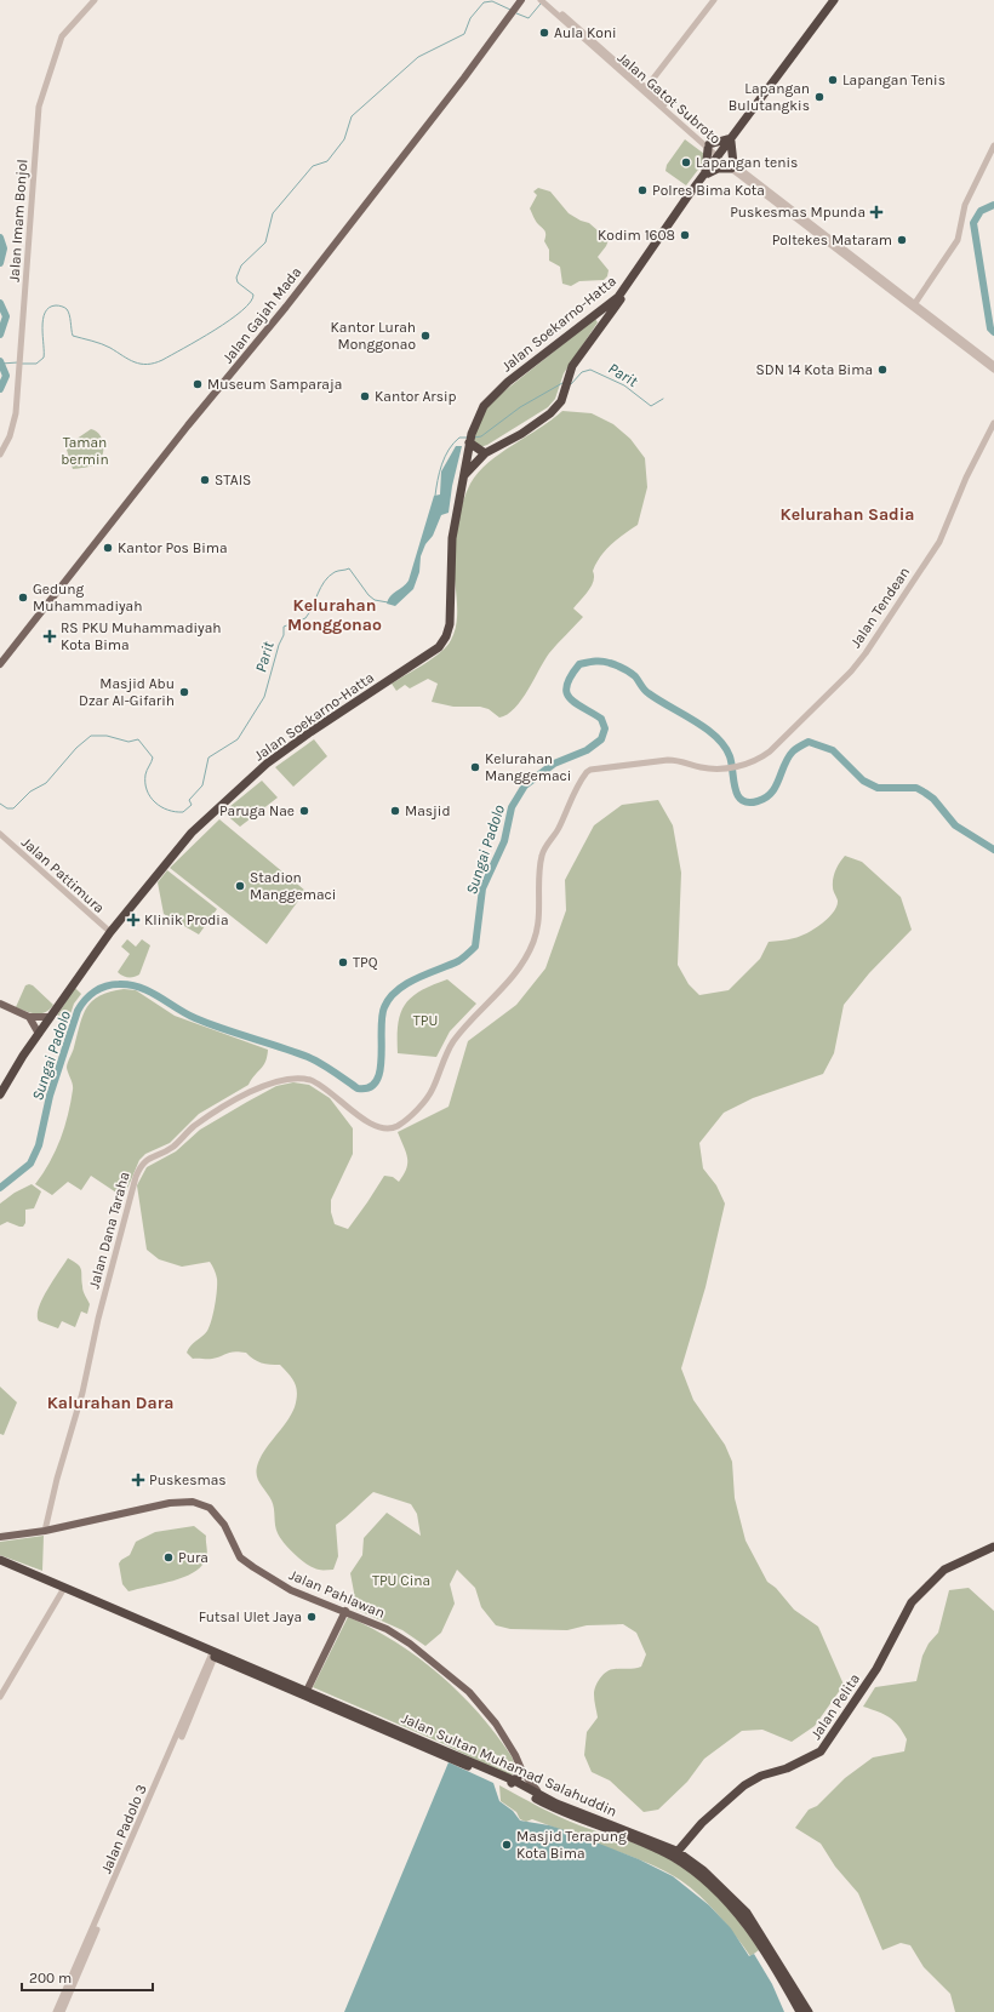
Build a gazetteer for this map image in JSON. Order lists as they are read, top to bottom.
{
  "streets": {
    "highway": ["Jalan Soekarno-Hatta", "Jalan Pelita", "Jalan Sultan Muhamad Salahuddin"],
    "main road": ["Jalan Gajah Mada", "Jalan Pahlawan"],
    "street": [
      "Jalan Gatot Subroto",
      "Jalan Imam Bonjol",
      "Jalan Tendean",
      "Jalan Pattimura",
      "Jalan Dana Taraha",
      "Jalan Padolo 3"
    ]
  },
  "crossings": [
    ["Jalan Gatot Subroto", "Jalan Soekarno-Hatta"],
    ["Jalan Soekarno-Hatta", "Jalan Pattimura"],
    ["Jalan Tendean", "Jalan Dana Taraha"],
    ["Jalan Dana Taraha", "Jalan Pahlawan"],
    ["Jalan Pahlawan", "Jalan Sultan Muhamad Salahuddin"],
    ["Jalan Pelita", "Jalan Sultan Muhamad Salahuddin"],
    ["Jalan Sultan Muhamad Salahuddin", "Jalan Padolo 3"]
  ],
  "districts": ["Kelurahan Sadia", "Kelurahan Monggonao", "Kalurahan Dara"],
  "water": ["Parit", "Sungai Padolo"],
  "parks": ["Taman bermin", "TPU", "TPU Cina"],
  "places": {
    "other": [
      "Aula Koni",
      "Lapangan Tenis",
      "Lapangan Bulutangkis",
      "Lapangan tenis",
      "Polres Bima Kota",
      "Kodim 1608",
      "Poltekes Mataram",
      "Kantor Lurah Monggonao",
      "SDN 14 Kota Bima",
      "Museum Samparaja",
      "Kantor Arsip",
      "STAIS",
      "Kantor Pos Bima",
      "Gedung Muhammadiyah",
      "Masjid Abu Dzar Al-Gifarih",
      "Kelurahan Manggemaci",
      "Paruga Nae",
      "Masjid",
      "Stadion Manggemaci",
      "TPQ",
      "Pura",
      "Futsal Ulet Jaya",
      "Masjid Terapung Kota Bima"
    ],
    "health": [
      "Puskesmas Mpunda",
      "RS PKU Muhammadiyah Kota Bima",
      "Klinik Prodia",
      "Puskesmas"
    ]
  },
  "scale_bar": "200 m"
}
